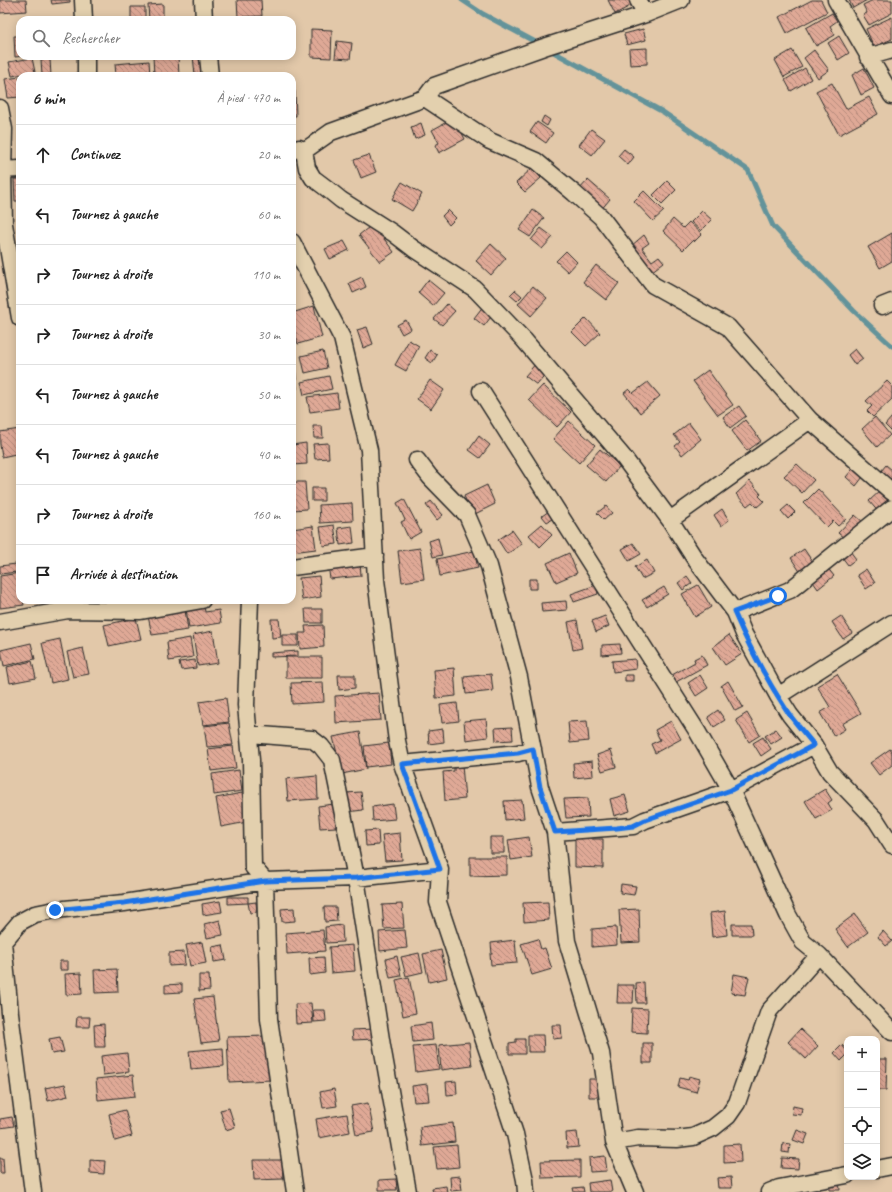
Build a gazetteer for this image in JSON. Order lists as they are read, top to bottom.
{
  "page": {
    "search": "Rechercher",
    "heading": ["6 min", "À pied · 470 m"],
    "list": [
      ["Continuez", "20 m"],
      ["Tournez à gauche", "60 m"],
      ["Tournez à droite", "110 m"],
      ["Tournez à droite", "30 m"],
      ["Tournez à gauche", "50 m"],
      ["Tournez à gauche", "40 m"],
      ["Tournez à droite", "160 m"],
      "Arrivée à destination"
    ],
    "map_buttons": ["+", "−"]
  }
}
